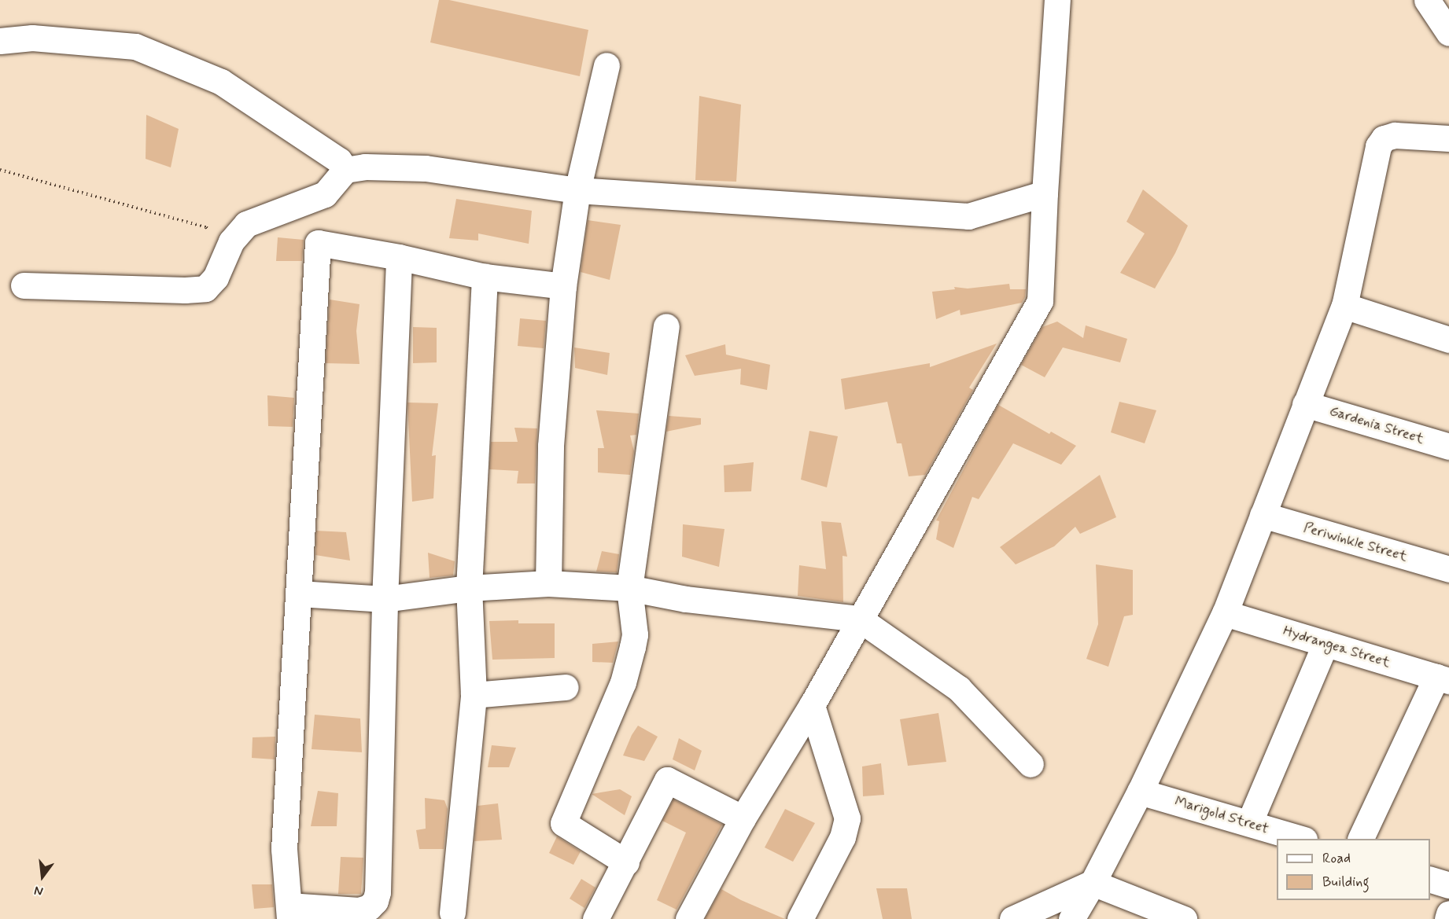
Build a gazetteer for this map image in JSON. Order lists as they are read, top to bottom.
{
  "streets": {
    "street": [
      "Gardenia Street",
      "Periwinkle Street",
      "Hydrangea Street",
      "Marigold Street"
    ]
  },
  "legend": ["Road", "Building"],
  "north": "bottom"
}
